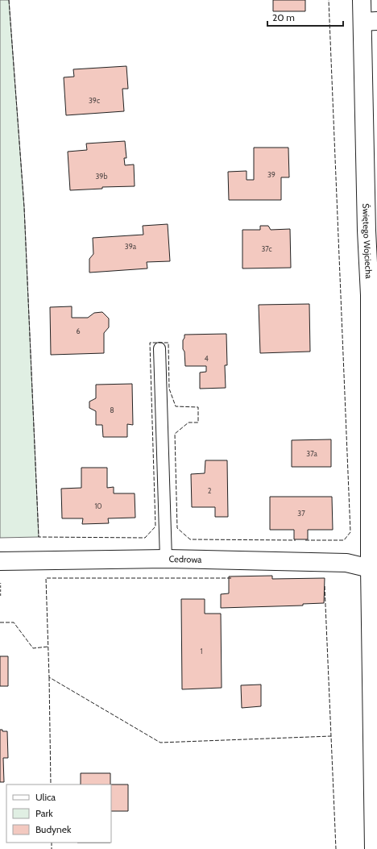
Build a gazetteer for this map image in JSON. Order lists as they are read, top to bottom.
{
  "streets": {
    "street": ["Świętego Wojciecha", "Cedrowa"]
  },
  "crossings": [
    ["Świętego Wojciecha", "Cedrowa"]
  ],
  "house_numbers": [
    "39c",
    "39",
    "39b",
    "39a",
    "37c",
    "6",
    "4",
    "8",
    "37a",
    "2",
    "10",
    "37",
    "1"
  ],
  "legend": ["Ulica", "Park", "Budynek"],
  "scale_bar": "20 m"
}
